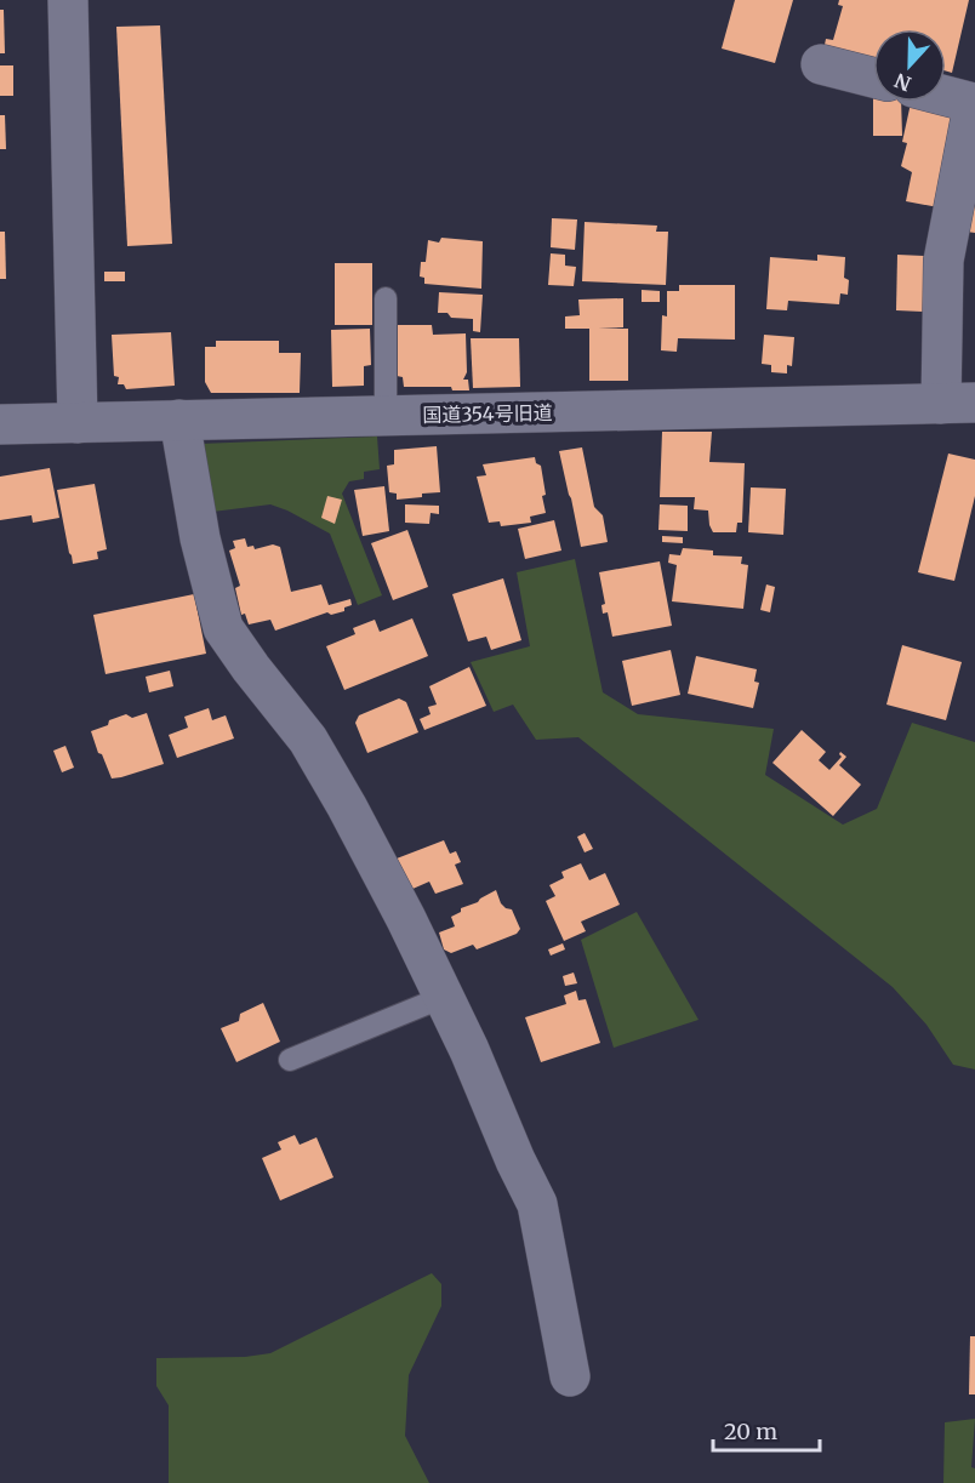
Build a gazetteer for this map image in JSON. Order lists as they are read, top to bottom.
{
  "streets": {
    "street": ["国道354号旧道"]
  },
  "scale_bar": "20 m",
  "north": "bottom"
}
